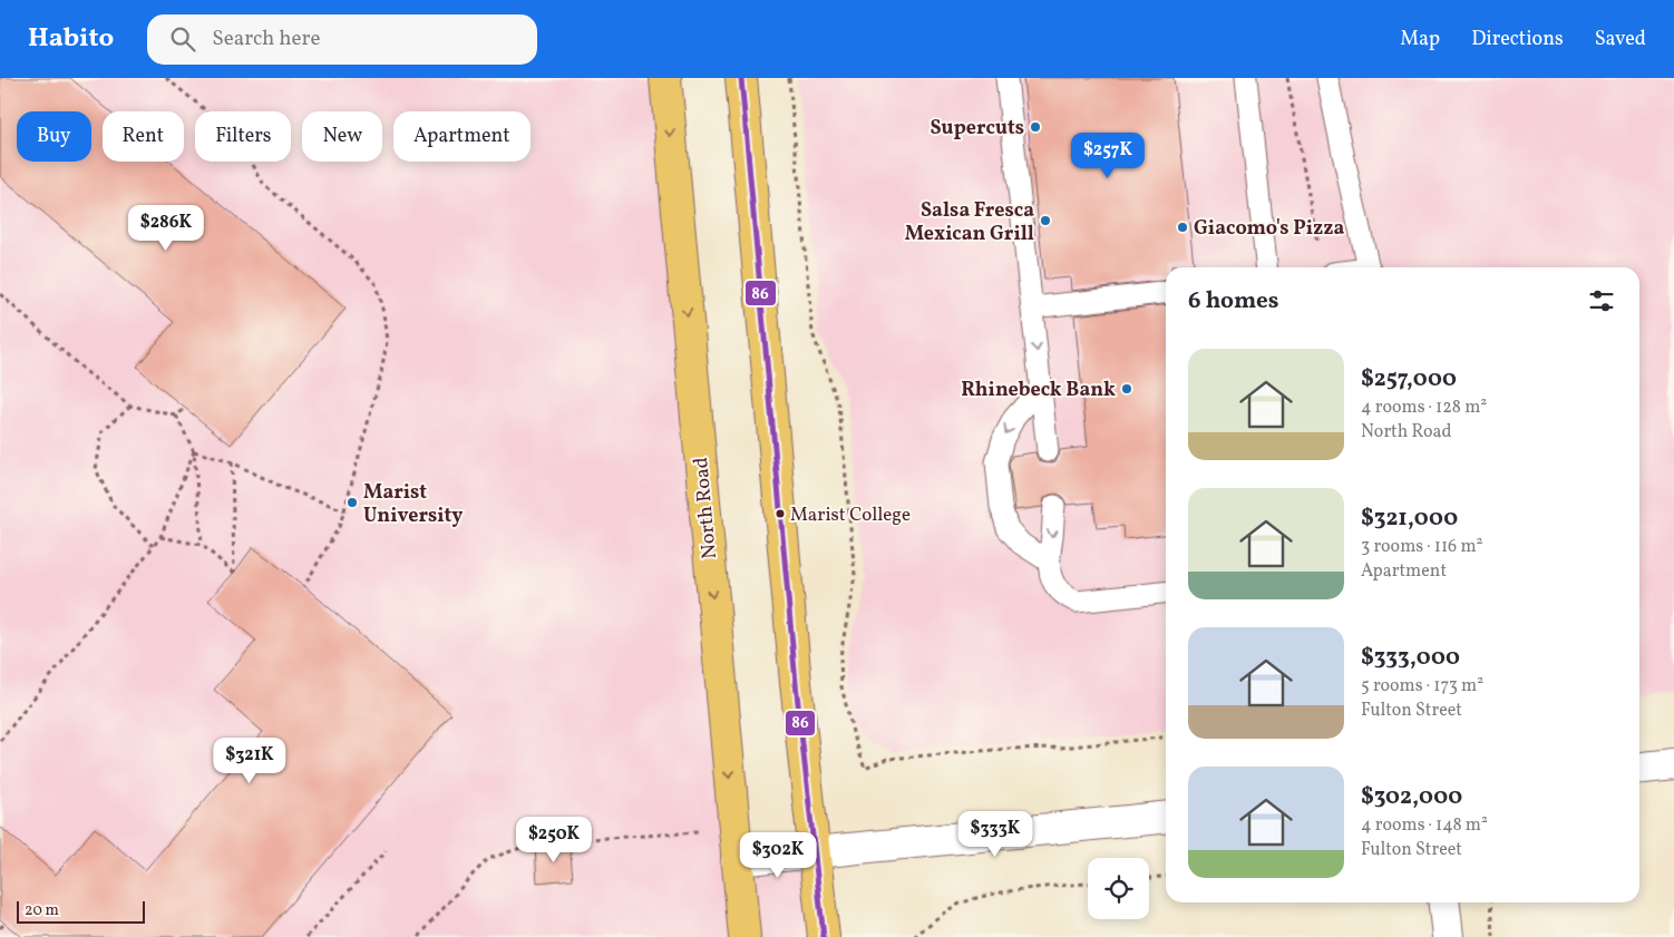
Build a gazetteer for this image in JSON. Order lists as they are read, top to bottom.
{
  "streets": {
    "highway": ["North Road"]
  },
  "places": [
    "Supercuts",
    "Salsa Fresca Mexican Grill",
    "Giacomo's Pizza",
    "Rhinebeck Bank",
    "Marist University",
    "Marist College"
  ],
  "lines": ["transit line 86"],
  "scale_bar": "20 m",
  "page": {
    "header": "Habito",
    "search": "Search here",
    "nav": ["Map", "Directions", "Saved"],
    "chip": [
      "Buy",
      "Rent",
      "Filters",
      "New",
      "Apartment"
    ],
    "price": [
      "$257K",
      "$286K",
      "$321K",
      "$333K",
      "$250K",
      "$302K"
    ],
    "heading": "6 homes",
    "list": [
      {
        "name": "$257,000",
        "note": "4 rooms · 128 m² · North Road"
      },
      {
        "name": "$321,000",
        "note": "3 rooms · 116 m² · Apartment"
      },
      {
        "name": "$333,000",
        "note": "5 rooms · 173 m² · Fulton Street"
      },
      {
        "name": "$302,000",
        "note": "4 rooms · 148 m² · Fulton Street"
      }
    ],
    "scale": "20 m"
  }
}
